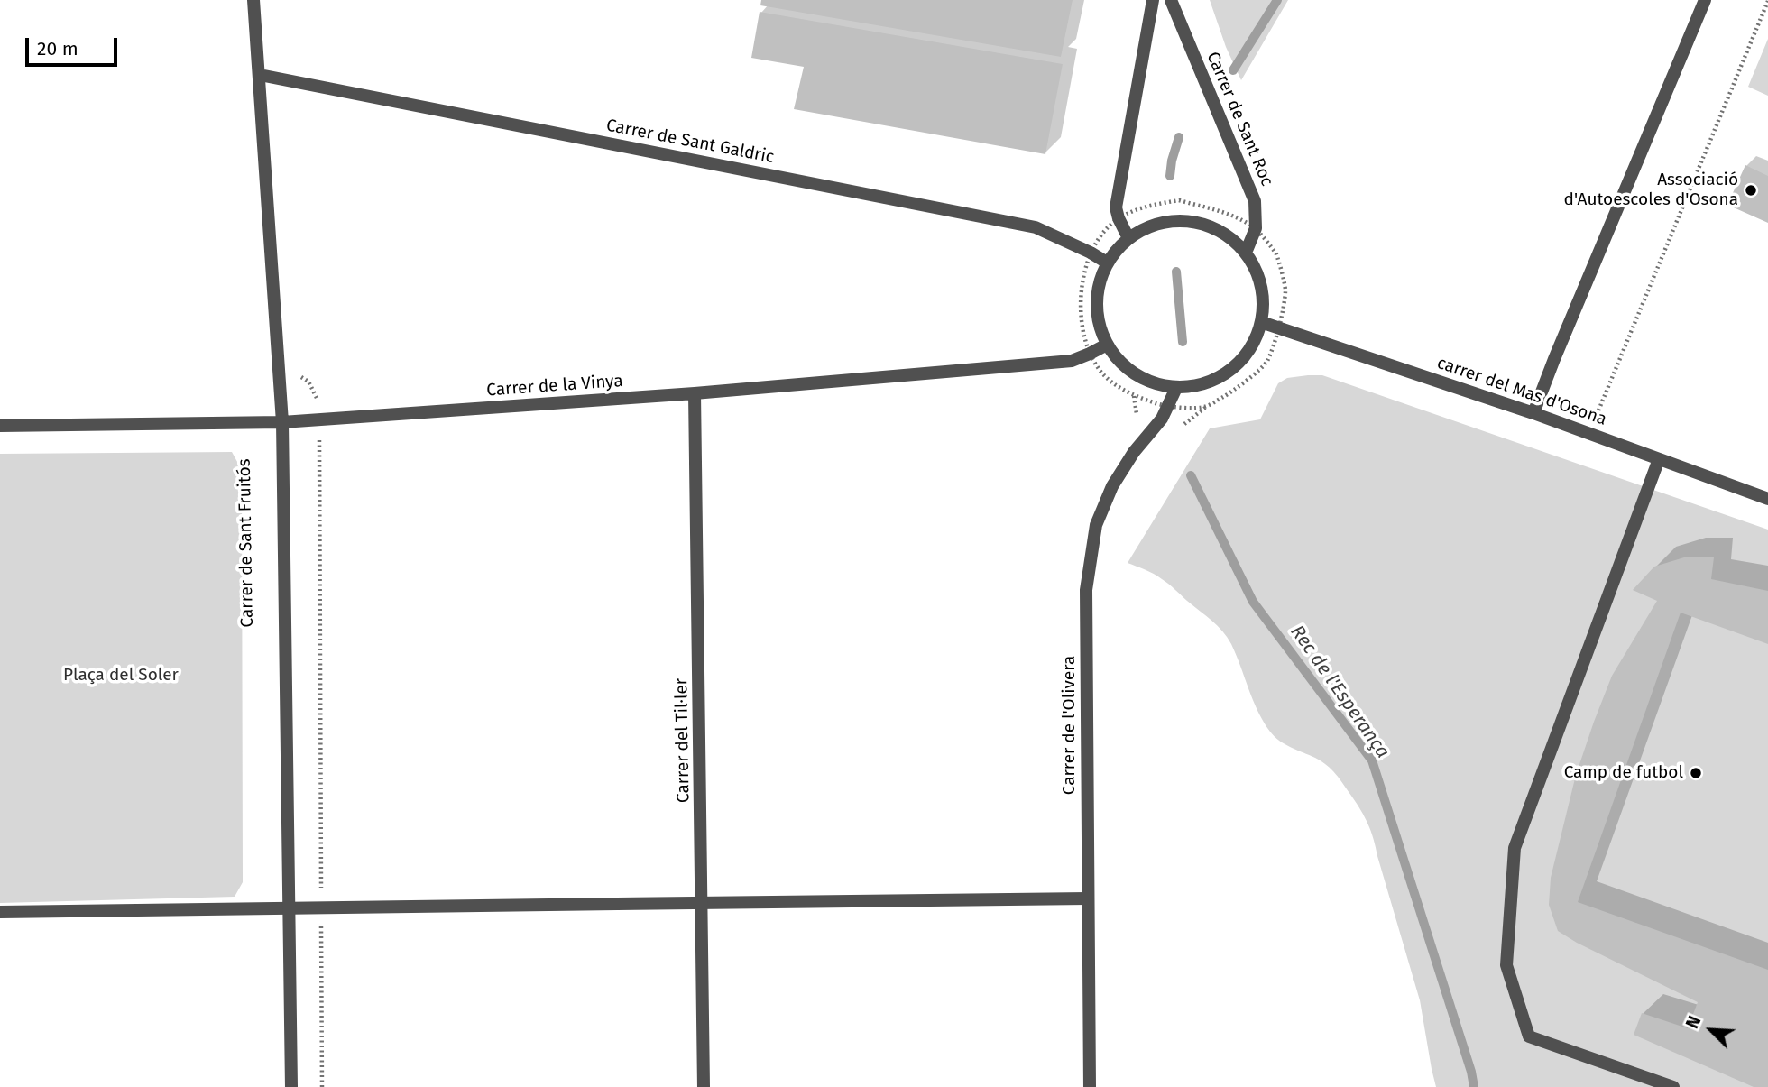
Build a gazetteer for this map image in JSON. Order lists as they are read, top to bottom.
{
  "streets": {
    "street": [
      "Carrer de Sant Roc",
      "Carrer de Sant Galdric",
      "Carrer de la Vinya",
      "carrer del Mas d'Osona",
      "Carrer de l'Olivera",
      "Carrer del Til·ler"
    ]
  },
  "crossings": [
    ["Carrer de Sant Roc", "Carrer de Sant Galdric"],
    ["Carrer de Sant Roc", "Carrer de la Vinya"],
    ["Carrer de Sant Roc", "carrer del Mas d'Osona"],
    ["Carrer de Sant Roc", "Carrer de l'Olivera"],
    ["Carrer de Sant Galdric", "Carrer de la Vinya"],
    ["Carrer de Sant Galdric", "carrer del Mas d'Osona"],
    ["Carrer de Sant Galdric", "Carrer de l'Olivera"],
    ["Carrer de la Vinya", "carrer del Mas d'Osona"],
    ["Carrer de la Vinya", "Carrer de l'Olivera"],
    ["Carrer de la Vinya", "Carrer del Til·ler"],
    ["carrer del Mas d'Osona", "Carrer de l'Olivera"]
  ],
  "water": ["Rec de l'Esperança"],
  "parks": ["Plaça del Soler"],
  "places": ["Associació d'Autoescoles d'Osona", "Camp de futbol"],
  "scale_bar": "20 m",
  "north": "top left"
}
